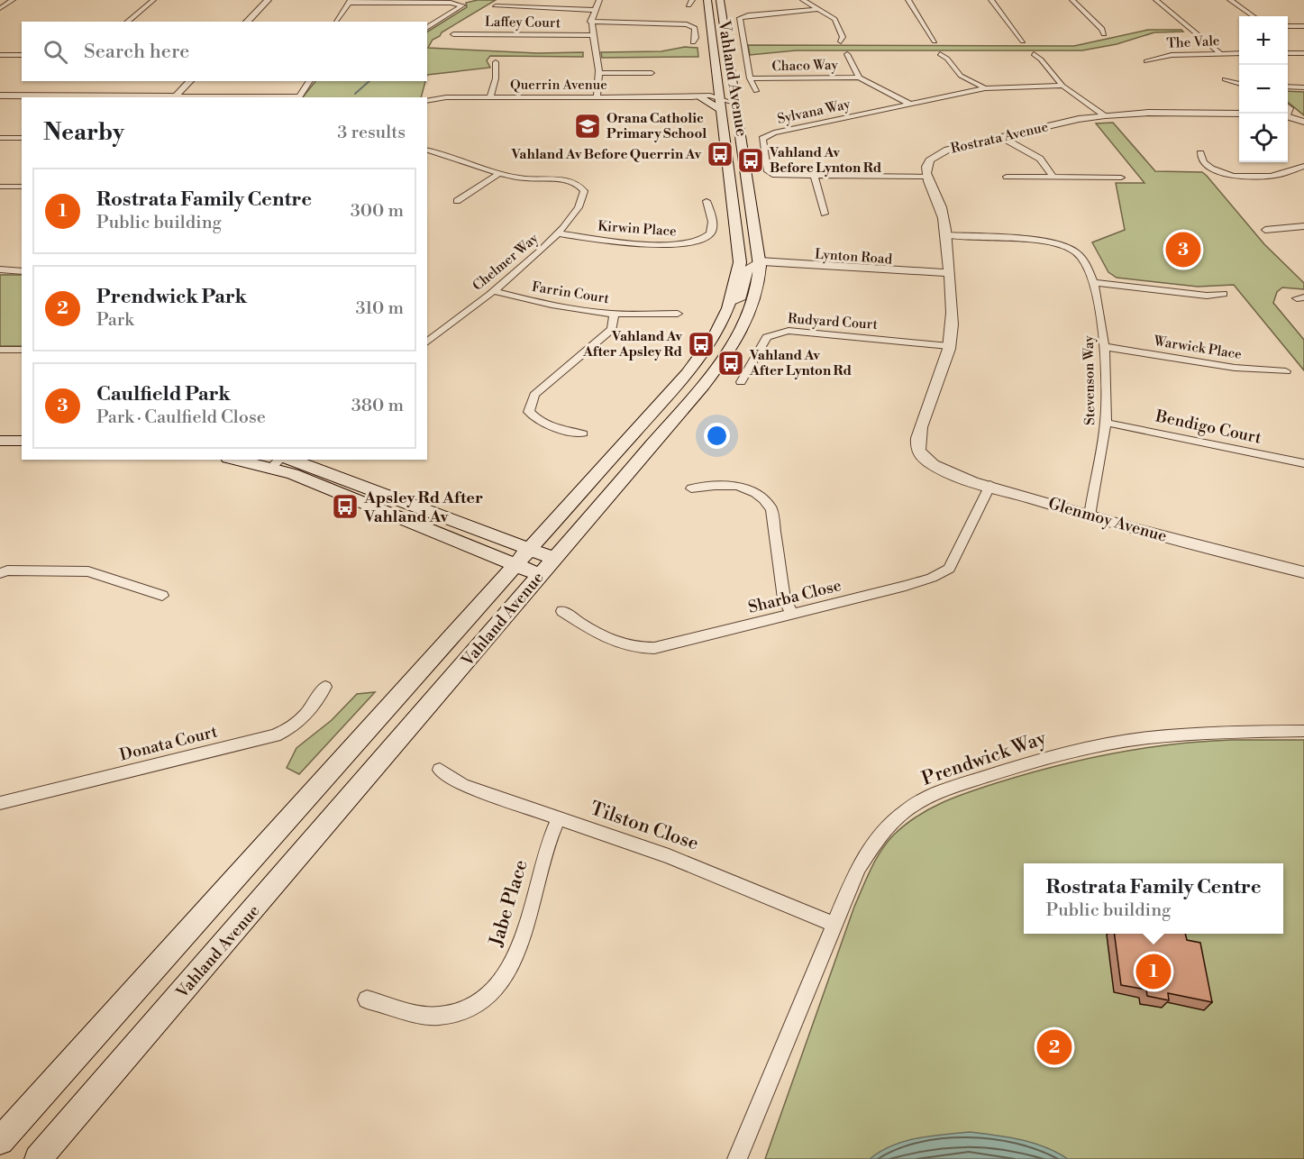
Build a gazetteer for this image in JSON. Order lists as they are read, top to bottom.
{
  "streets": {
    "main road": ["Vahland Avenue"],
    "street": [
      "Laffey Court",
      "The Vale",
      "Chaco Way",
      "Querrin Avenue",
      "Sylvana Way",
      "Rostrata Avenue",
      "Kirwin Place",
      "Lynton Road",
      "Chelmer Way",
      "Farrin Court",
      "Rudyard Court",
      "Warwick Place",
      "Stevenson Way",
      "Bendigo Court",
      "Glenmoy Avenue",
      "Sharba Close",
      "Donata Court",
      "Prendwick Way",
      "Tilston Close",
      "Jabe Place"
    ]
  },
  "crossings": [
    ["Vahland Avenue", "Querrin Avenue"],
    ["Vahland Avenue", "Lynton Road"],
    ["Sylvana Way", "Rostrata Avenue"],
    ["Kirwin Place", "Chelmer Way"],
    ["Chelmer Way", "Farrin Court"],
    ["Rudyard Court", "Glenmoy Avenue"],
    ["Warwick Place", "Stevenson Way"],
    ["Stevenson Way", "Bendigo Court"],
    ["Stevenson Way", "Glenmoy Avenue"],
    ["Glenmoy Avenue", "Sharba Close"],
    ["Prendwick Way", "Tilston Close"],
    ["Tilston Close", "Jabe Place"]
  ],
  "places": {
    "school or university": ["Orana Catholic Primary School"],
    "bus stop": [
      "Vahland Av Before Querrin Av",
      "Vahland Av Before Lynton Rd",
      "Vahland Av After Apsley Rd",
      "Vahland Av After Lynton Rd",
      "Apsley Rd After Vahland Av"
    ]
  },
  "page": {
    "map_buttons": ["+", "−"],
    "search": "Search here",
    "heading": ["Nearby", "3 results"],
    "list": [
      {
        "mark": "1",
        "name": "Rostrata Family Centre",
        "note": "Public building",
        "value": "300 m"
      },
      {
        "mark": "2",
        "name": "Prendwick Park",
        "note": "Park",
        "value": "310 m"
      },
      {
        "mark": "3",
        "name": "Caulfield Park",
        "note": "Park · Caulfield Close",
        "value": "380 m"
      }
    ],
    "pins": ["3", "1", "2"],
    "popup": ["Rostrata Family Centre", "Public building"]
  }
}
